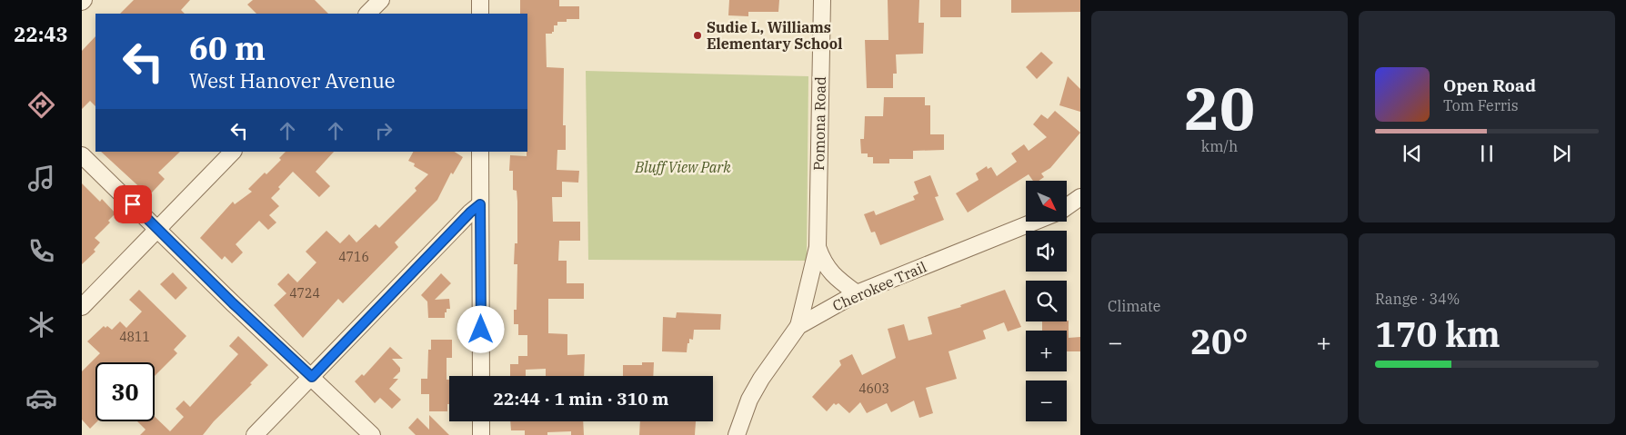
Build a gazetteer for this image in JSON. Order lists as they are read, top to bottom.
{
  "streets": {
    "street": ["Pomona Road", "Cherokee Trail"]
  },
  "crossings": [
    ["Pomona Road", "Cherokee Trail"]
  ],
  "parks": ["Bluff View Park"],
  "places": ["Sudie L, Williams Elementary School"],
  "house_numbers": [
    "4716",
    "4724",
    "4811",
    "4603"
  ],
  "north": "bottom right",
  "page": {
    "tabs": "22:43",
    "tile": [
      ["20", "km/h"],
      "Climate",
      ["Range · 34%", "170 km"]
    ],
    "turn": ["60 m", "West Hanover Avenue"],
    "song": ["Open Road", "Tom Ferris"],
    "map_buttons": ["+", "−"],
    "heat": ["−", "20°", "+"],
    "limit": "30",
    "trip": "22:44 · 1 min · 310 m"
  }
}
